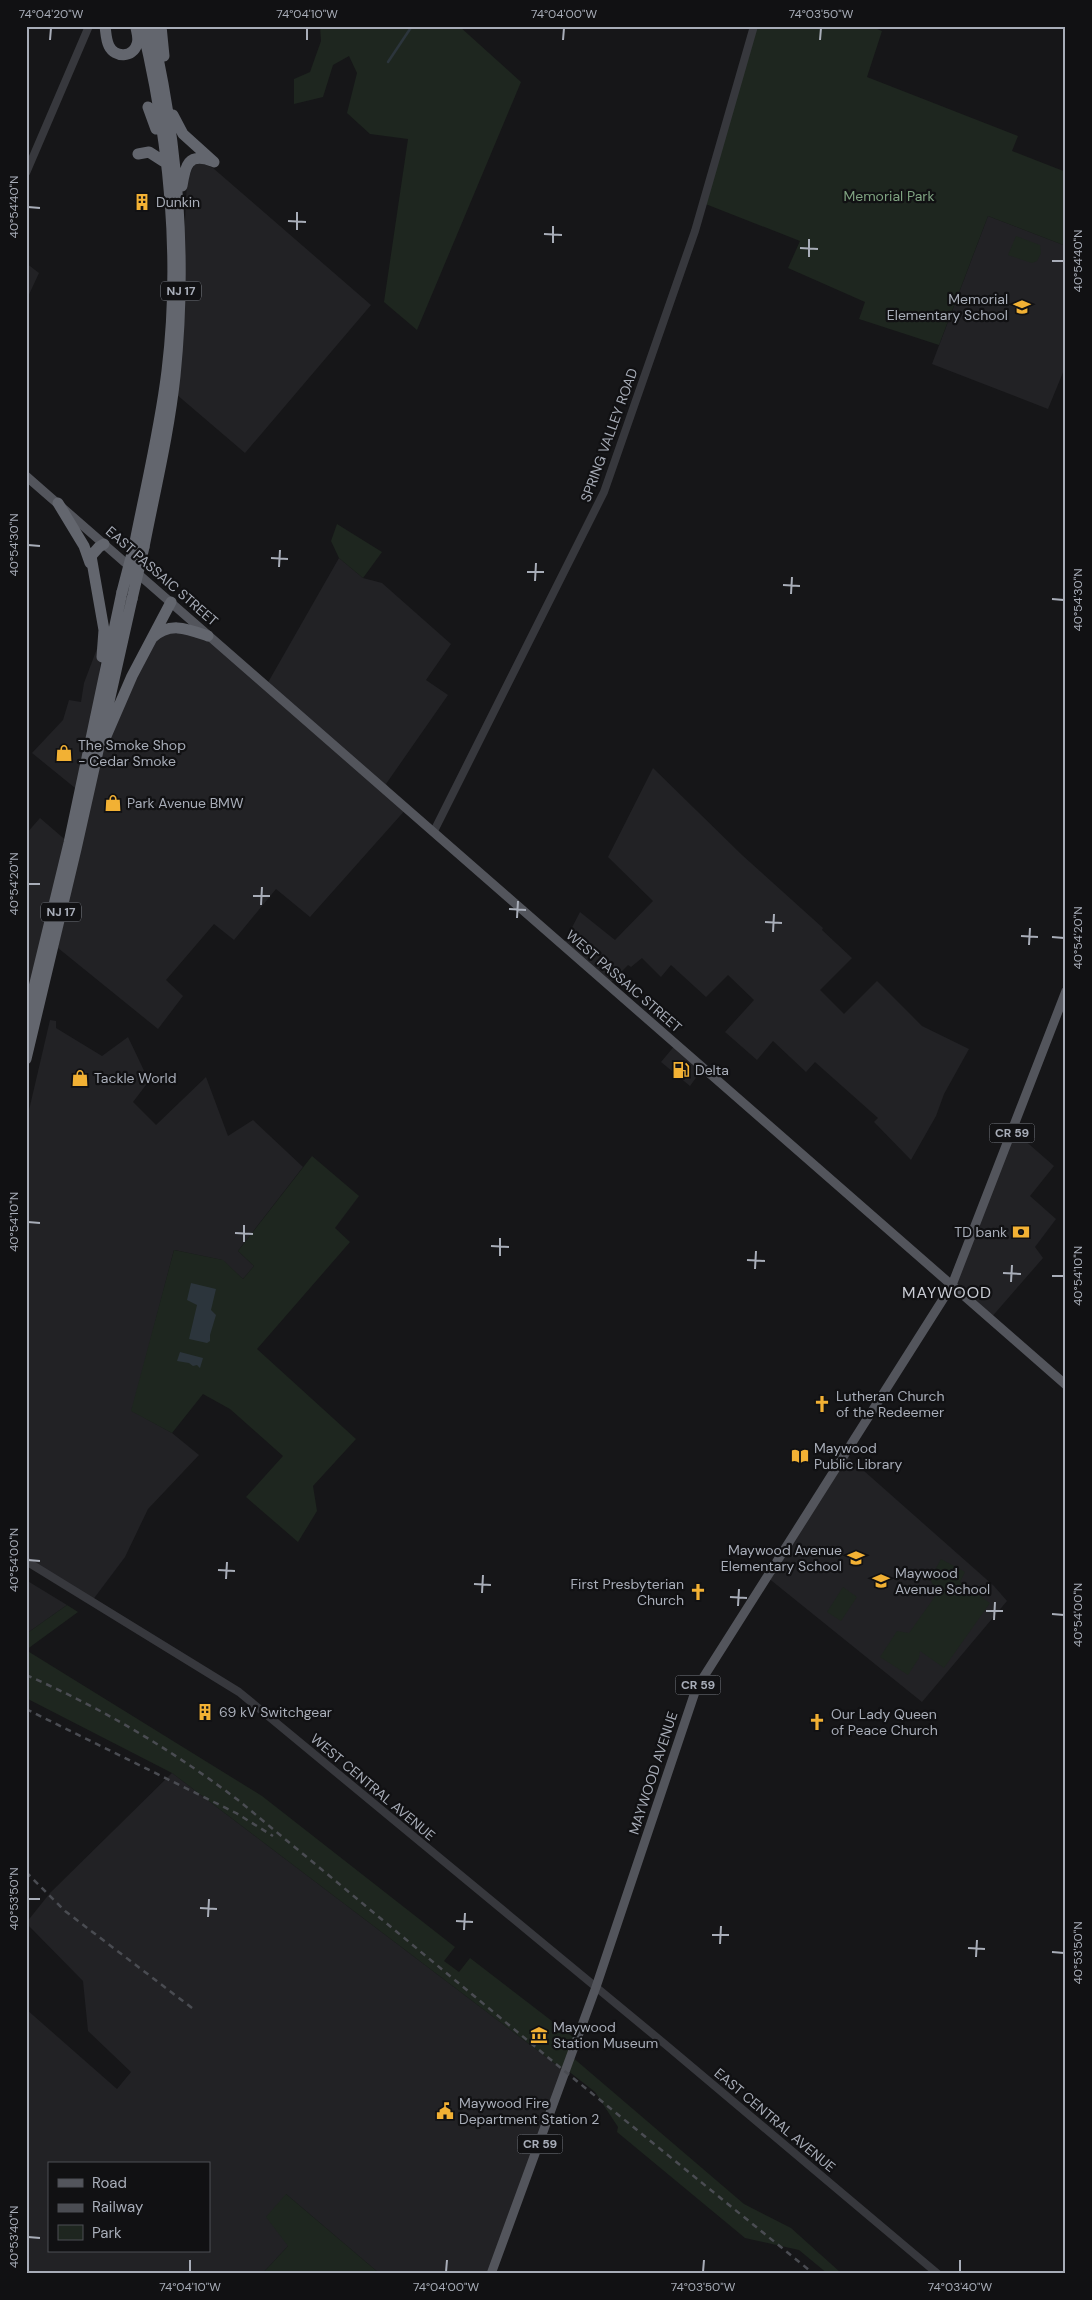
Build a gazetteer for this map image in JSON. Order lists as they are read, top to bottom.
{
  "streets": {
    "highway": ["NJ 17"],
    "main road": [
      "EAST PASSAIC STREET",
      "WEST PASSAIC STREET",
      "CR 59",
      "MAYWOOD AVENUE"
    ],
    "street": ["SPRING VALLEY ROAD", "WEST CENTRAL AVENUE", "EAST CENTRAL AVENUE"]
  },
  "crossings": [
    ["SPRING VALLEY ROAD", "WEST PASSAIC STREET"],
    ["EAST PASSAIC STREET", "WEST PASSAIC STREET"],
    ["WEST PASSAIC STREET", "MAYWOOD AVENUE"],
    ["MAYWOOD AVENUE", "WEST CENTRAL AVENUE"],
    ["MAYWOOD AVENUE", "EAST CENTRAL AVENUE"],
    ["WEST CENTRAL AVENUE", "EAST CENTRAL AVENUE"]
  ],
  "districts": ["MAYWOOD"],
  "parks": ["Memorial Park"],
  "places": {
    "building": ["Dunkin", "69 kV Switchgear"],
    "school or university": ["Memorial Elementary School", "Maywood Avenue Elementary School", "Maywood Avenue School"],
    "shop": ["The Smoke Shop - Cedar Smoke", "Park Avenue BMW", "Tackle World"],
    "fuel station": ["Delta"],
    "bank": ["TD bank"],
    "church": ["Lutheran Church of the Redeemer", "First Presbyterian Church", "Our Lady Queen of Peace Church"],
    "library": ["Maywood Public Library"],
    "museum": ["Maywood Station Museum"],
    "public building": ["Maywood Fire Department Station 2"]
  },
  "legend": ["Road", "Railway", "Park"],
  "coordinates": [
    "74°04'20\"W",
    "74°04'10\"W",
    "74°04'00\"W",
    "74°03'50\"W",
    "40°54'40\"N",
    "40°54'30\"N",
    "40°54'20\"N",
    "40°54'10\"N",
    "40°54'00\"N",
    "40°53'50\"N",
    "40°53'40\"N",
    "74°03'40\"W"
  ]
}
